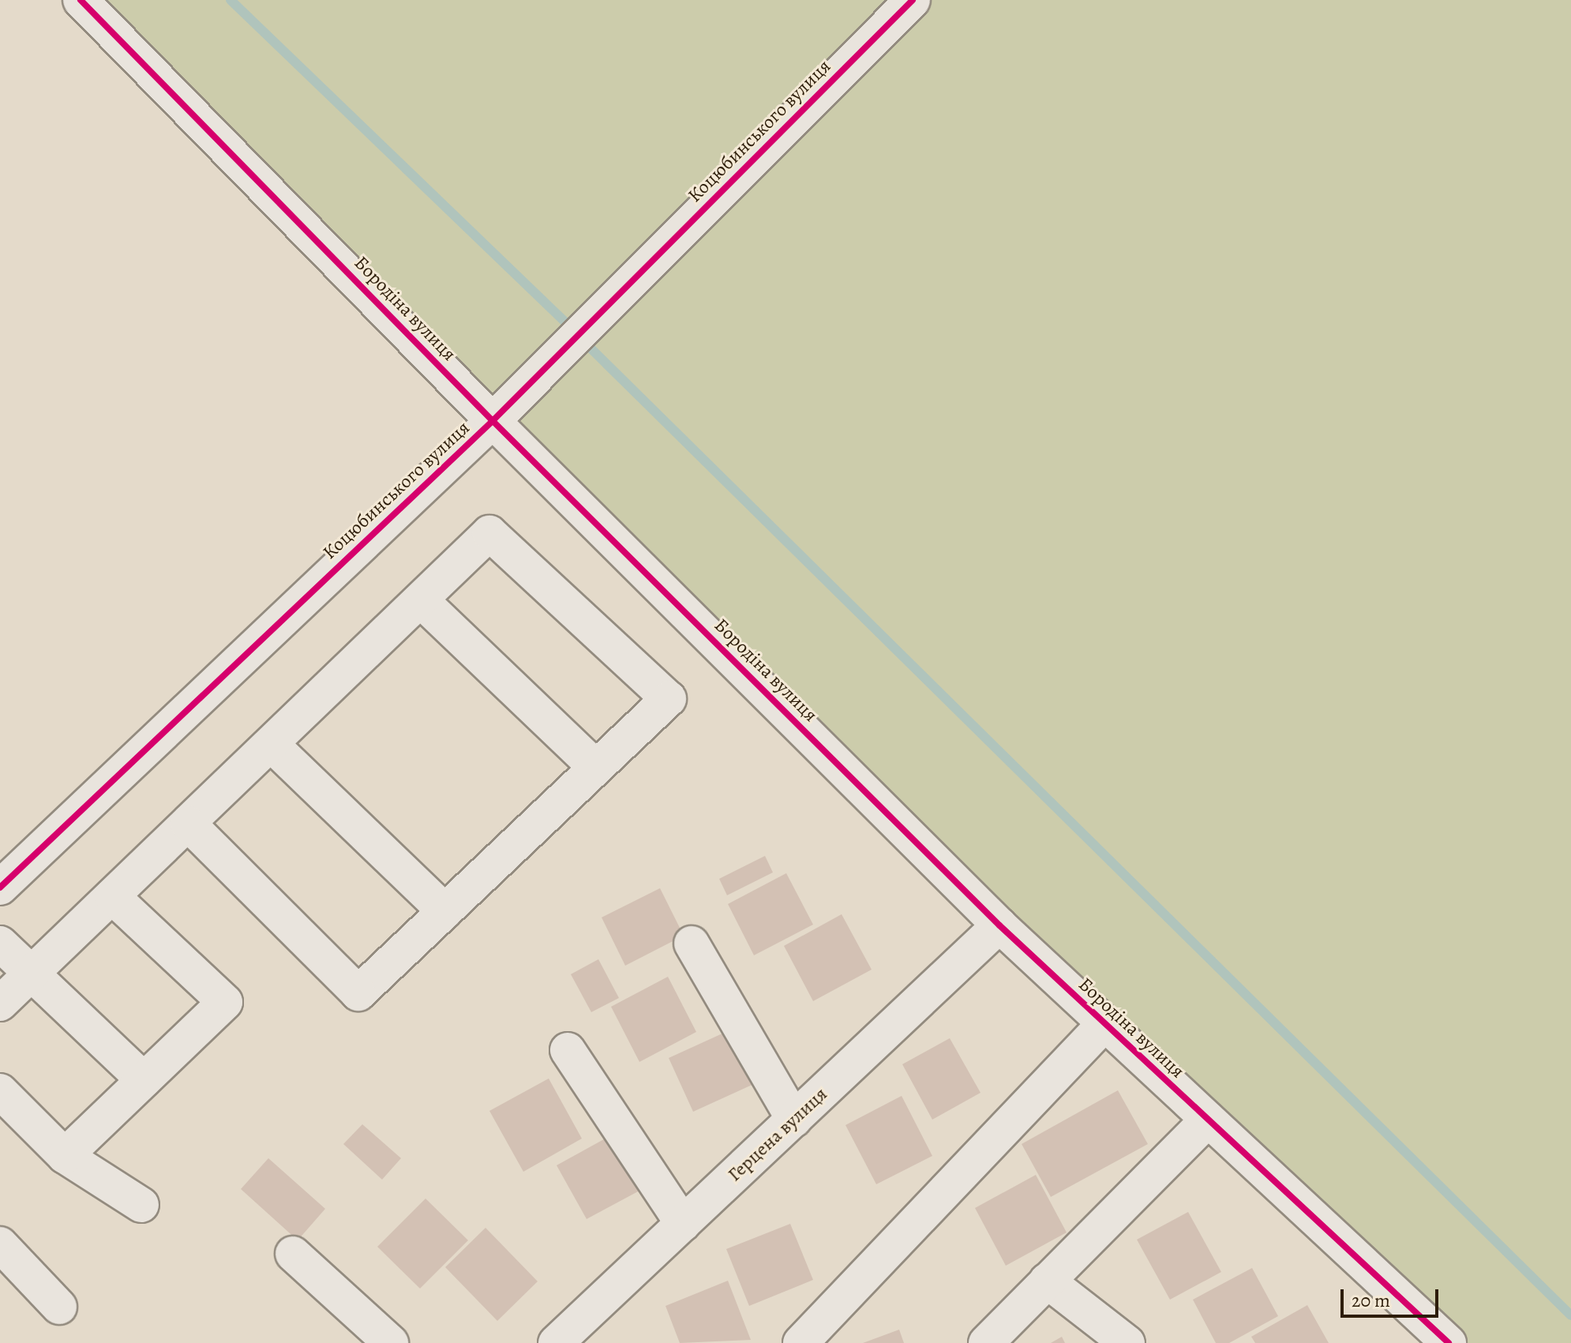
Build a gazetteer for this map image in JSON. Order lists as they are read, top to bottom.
{
  "streets": {
    "street": ["Коцюбинського вулиця", "Бородіна вулиця", "Герцена вулиця"]
  },
  "crossings": [
    ["Коцюбинського вулиця", "Бородіна вулиця"],
    ["Бородіна вулиця", "Герцена вулиця"]
  ],
  "scale_bar": "20 m"
}
